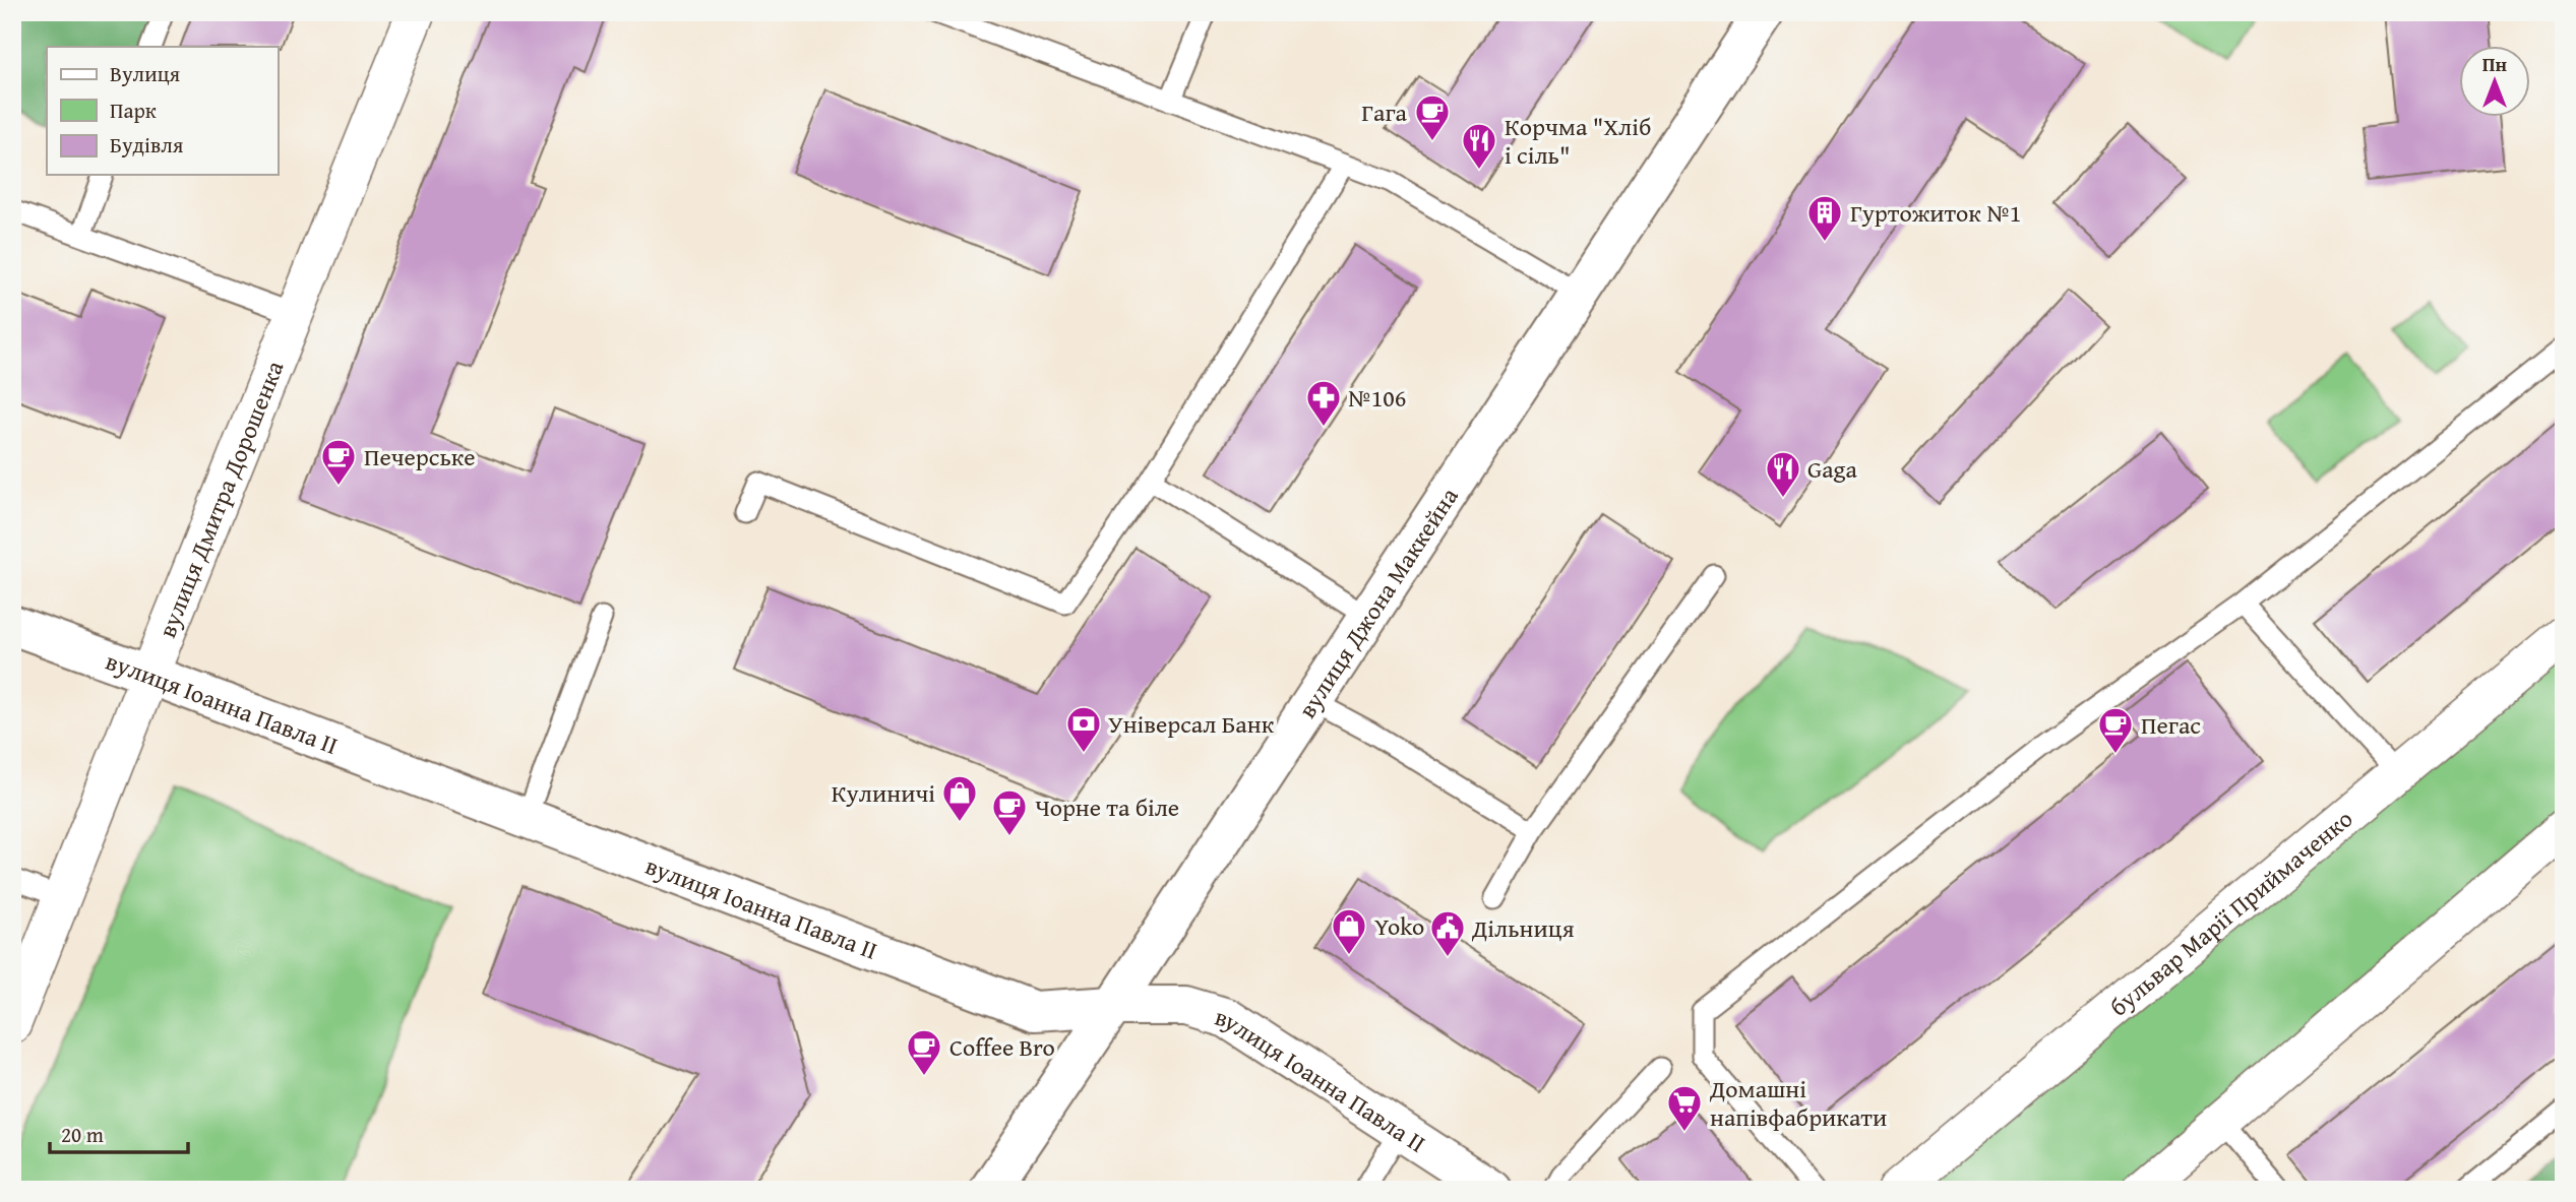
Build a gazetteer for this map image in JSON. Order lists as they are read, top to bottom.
{
  "streets": {
    "street": [
      "вулиця Дмитра Дорошенка",
      "вулиця Джона Маккейна",
      "вулиця Іоанна Павла II",
      "бульвар Марії Приймаченко"
    ]
  },
  "crossings": [
    ["вулиця Дмитра Дорошенка", "вулиця Іоанна Павла II"],
    ["вулиця Джона Маккейна", "вулиця Іоанна Павла II"]
  ],
  "places": {
    "cafe": [
      "Гага",
      "Печерське",
      "Пегас",
      "Чорне та біле",
      "Coffee Bro"
    ],
    "restaurant": ["Корчма \"Хліб і сіль\"", "Gaga"],
    "building": ["Гуртожиток №1"],
    "pharmacy": ["№106"],
    "bank": ["Універсал Банк"],
    "shop": ["Кулиничі", "Yoko"],
    "public building": ["Дільниця"],
    "supermarket": ["Домашні напівфабрикати"]
  },
  "legend": ["Вулиця", "Парк", "Будівля"],
  "scale_bar": "20 m",
  "north": "top"
}
